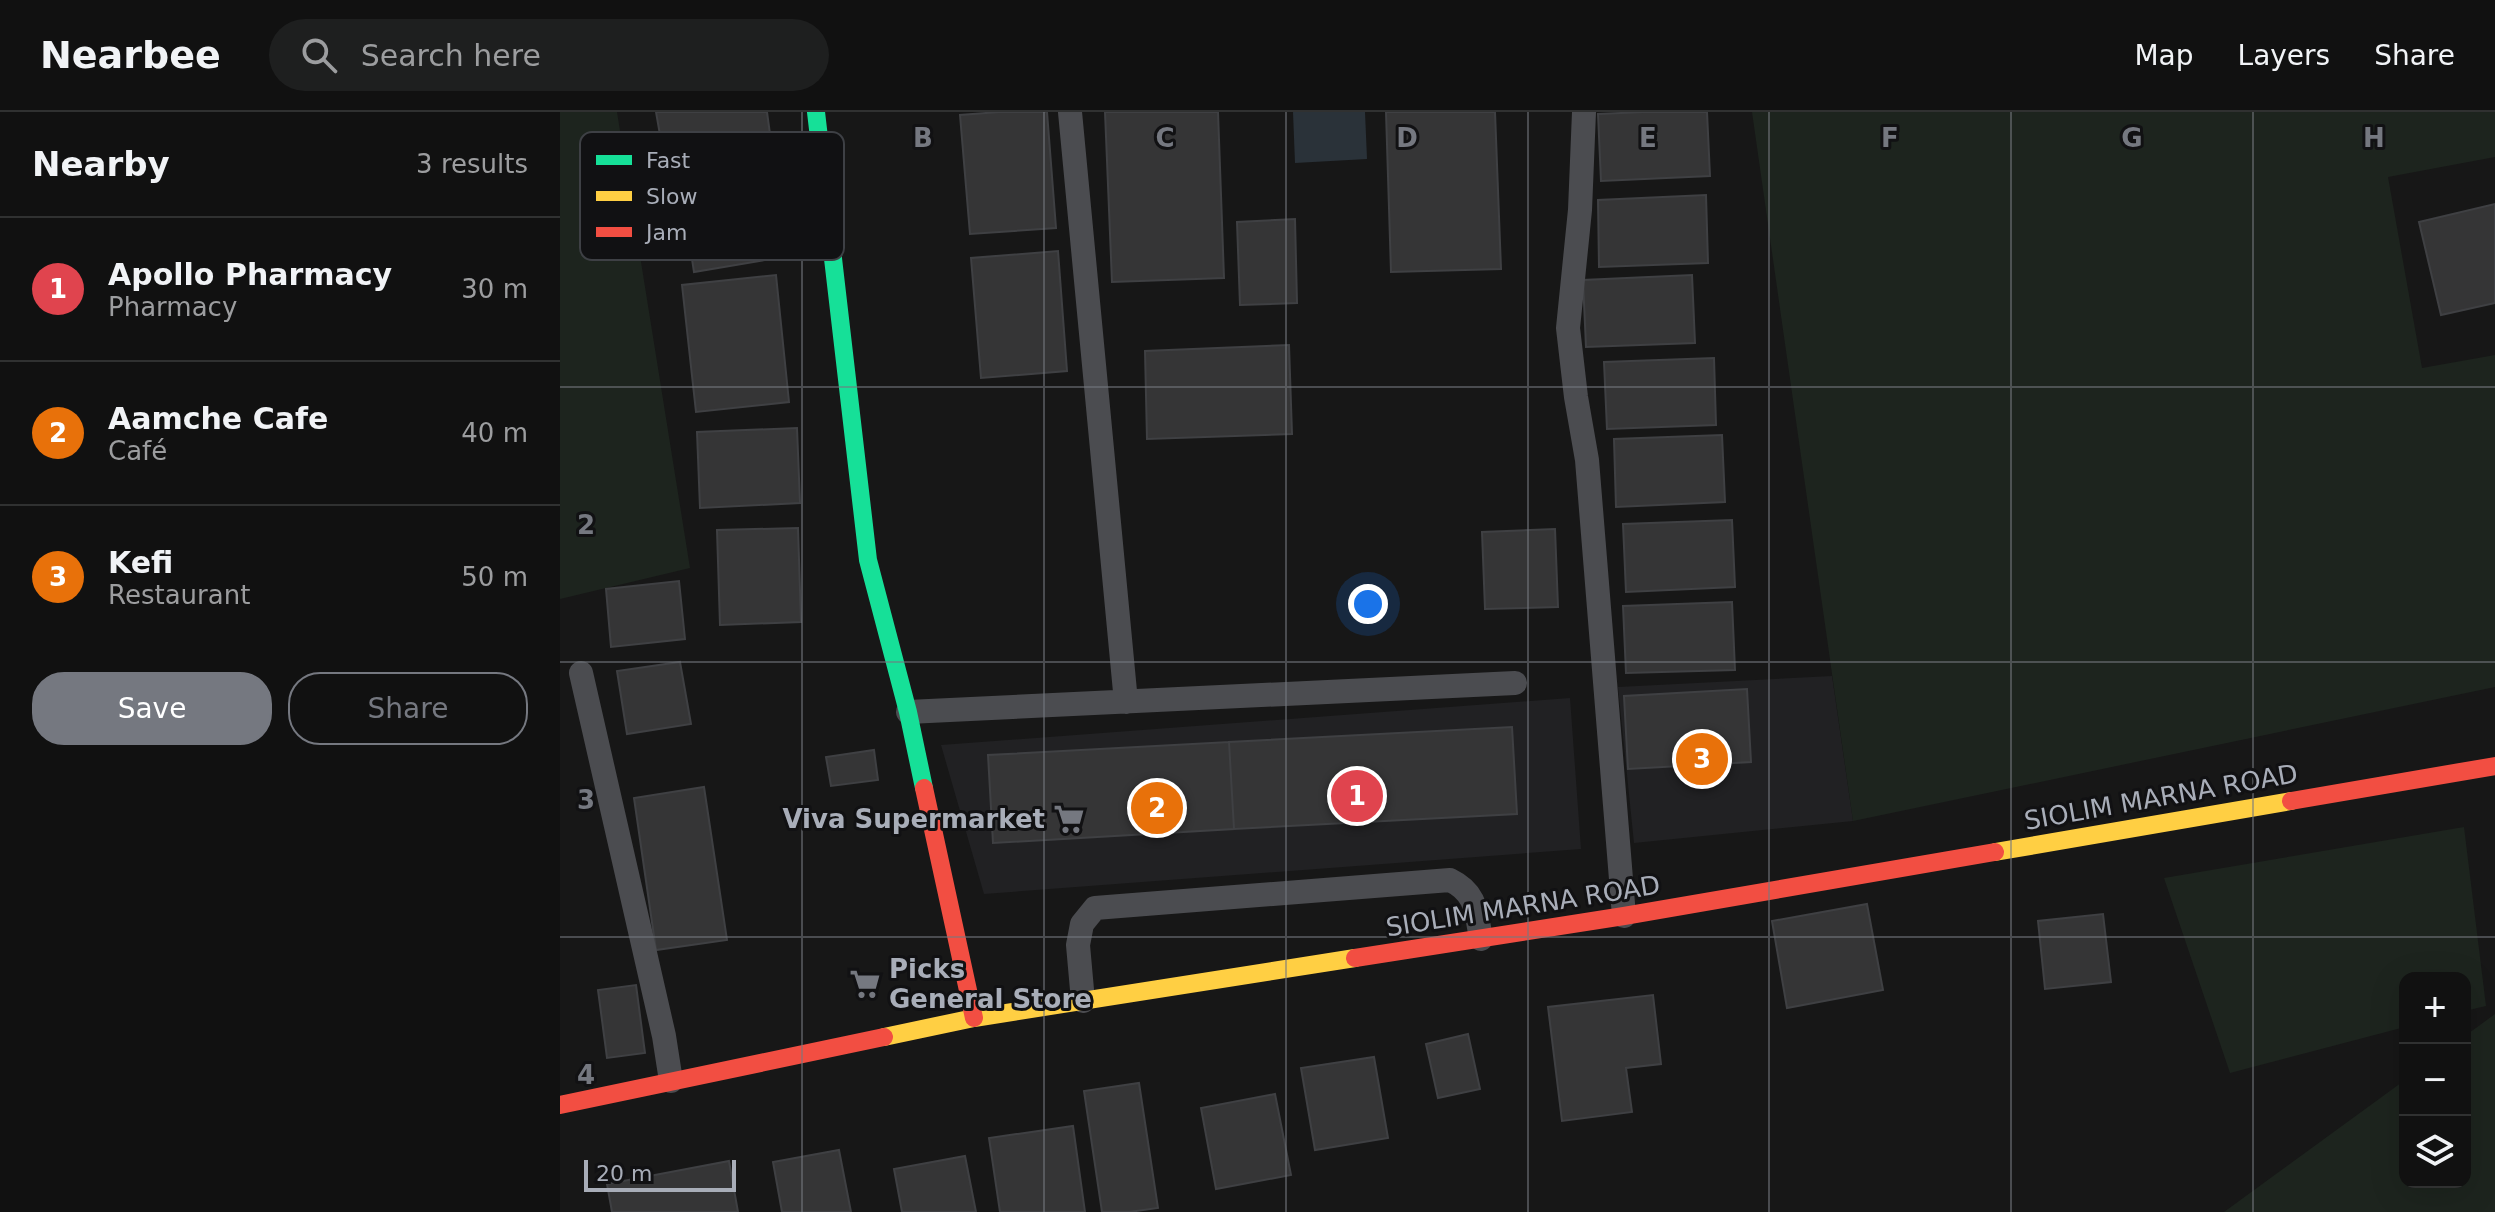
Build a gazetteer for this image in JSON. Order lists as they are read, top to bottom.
{
  "streets": {
    "main road": ["SIOLIM MARNA ROAD"]
  },
  "places": {
    "supermarket": ["Viva Supermarket", "Picks General Store"]
  },
  "legend": ["Fast", "Slow", "Jam"],
  "scale_bar": "20 m",
  "page": {
    "header": "Nearbee",
    "search": "Search here",
    "nav": ["Map", "Layers", "Share"],
    "heading": ["Nearby", "3 results"],
    "list": [
      {
        "mark": "1",
        "name": "Apollo Pharmacy",
        "note": "Pharmacy",
        "value": "30 m"
      },
      {
        "mark": "2",
        "name": "Aamche Cafe",
        "note": "Café",
        "value": "40 m"
      },
      {
        "mark": "3",
        "name": "Kefi",
        "note": "Restaurant",
        "value": "50 m"
      }
    ],
    "buttons": ["Save", "Share"],
    "pins": ["3", "1", "2"],
    "map_buttons": ["+", "−"],
    "scale": "20 m"
  },
  "grid": {
    "columns": [
      "B",
      "C",
      "D",
      "E",
      "F",
      "G",
      "H"
    ],
    "rows": ["2", "3", "4"]
  }
}
